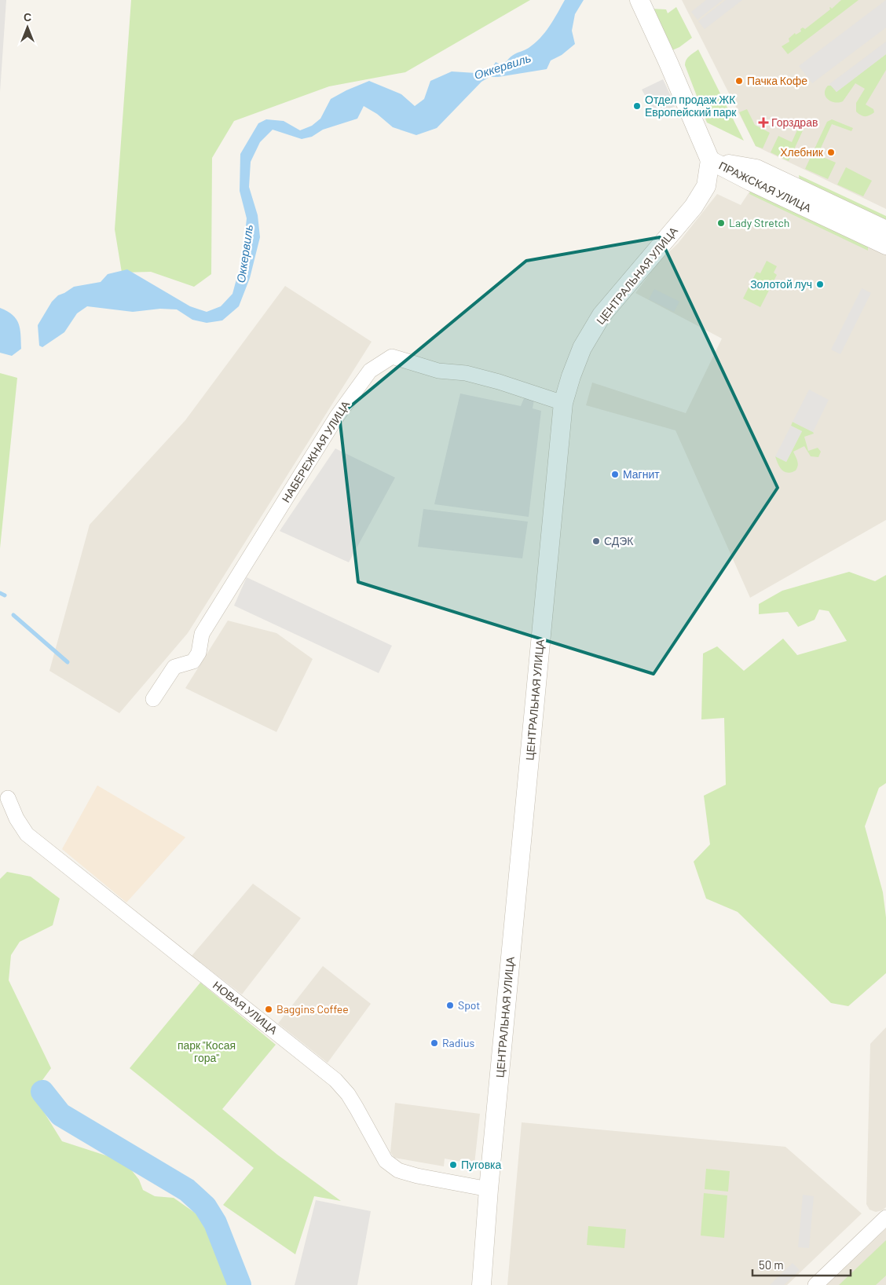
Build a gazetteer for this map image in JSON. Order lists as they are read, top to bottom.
{
  "streets": {
    "street": [
      "ПРАЖСКАЯ УЛИЦА",
      "ЦЕНТРАЛЬНАЯ УЛИЦА",
      "НАБЕРЕЖНАЯ УЛИЦА",
      "НОВАЯ УЛИЦА"
    ]
  },
  "crossings": [
    ["ПРАЖСКАЯ УЛИЦА", "ЦЕНТРАЛЬНАЯ УЛИЦА"],
    ["ЦЕНТРАЛЬНАЯ УЛИЦА", "НАБЕРЕЖНАЯ УЛИЦА"],
    ["ЦЕНТРАЛЬНАЯ УЛИЦА", "НОВАЯ УЛИЦА"]
  ],
  "water": ["Оккервиль"],
  "parks": ["парк \"Косая гора\""],
  "places": {
    "other": [
      "Пачка Кофе",
      "Отдел продаж ЖК Европейский парк",
      "Хлебник",
      "Lady Stretch",
      "Золотой луч",
      "Магнит",
      "СДЭК",
      "Spot",
      "Baggins Coffee",
      "Radius",
      "Пуговка"
    ],
    "health": ["Горздрав"]
  },
  "scale_bar": "50 m",
  "north": "top"
}
